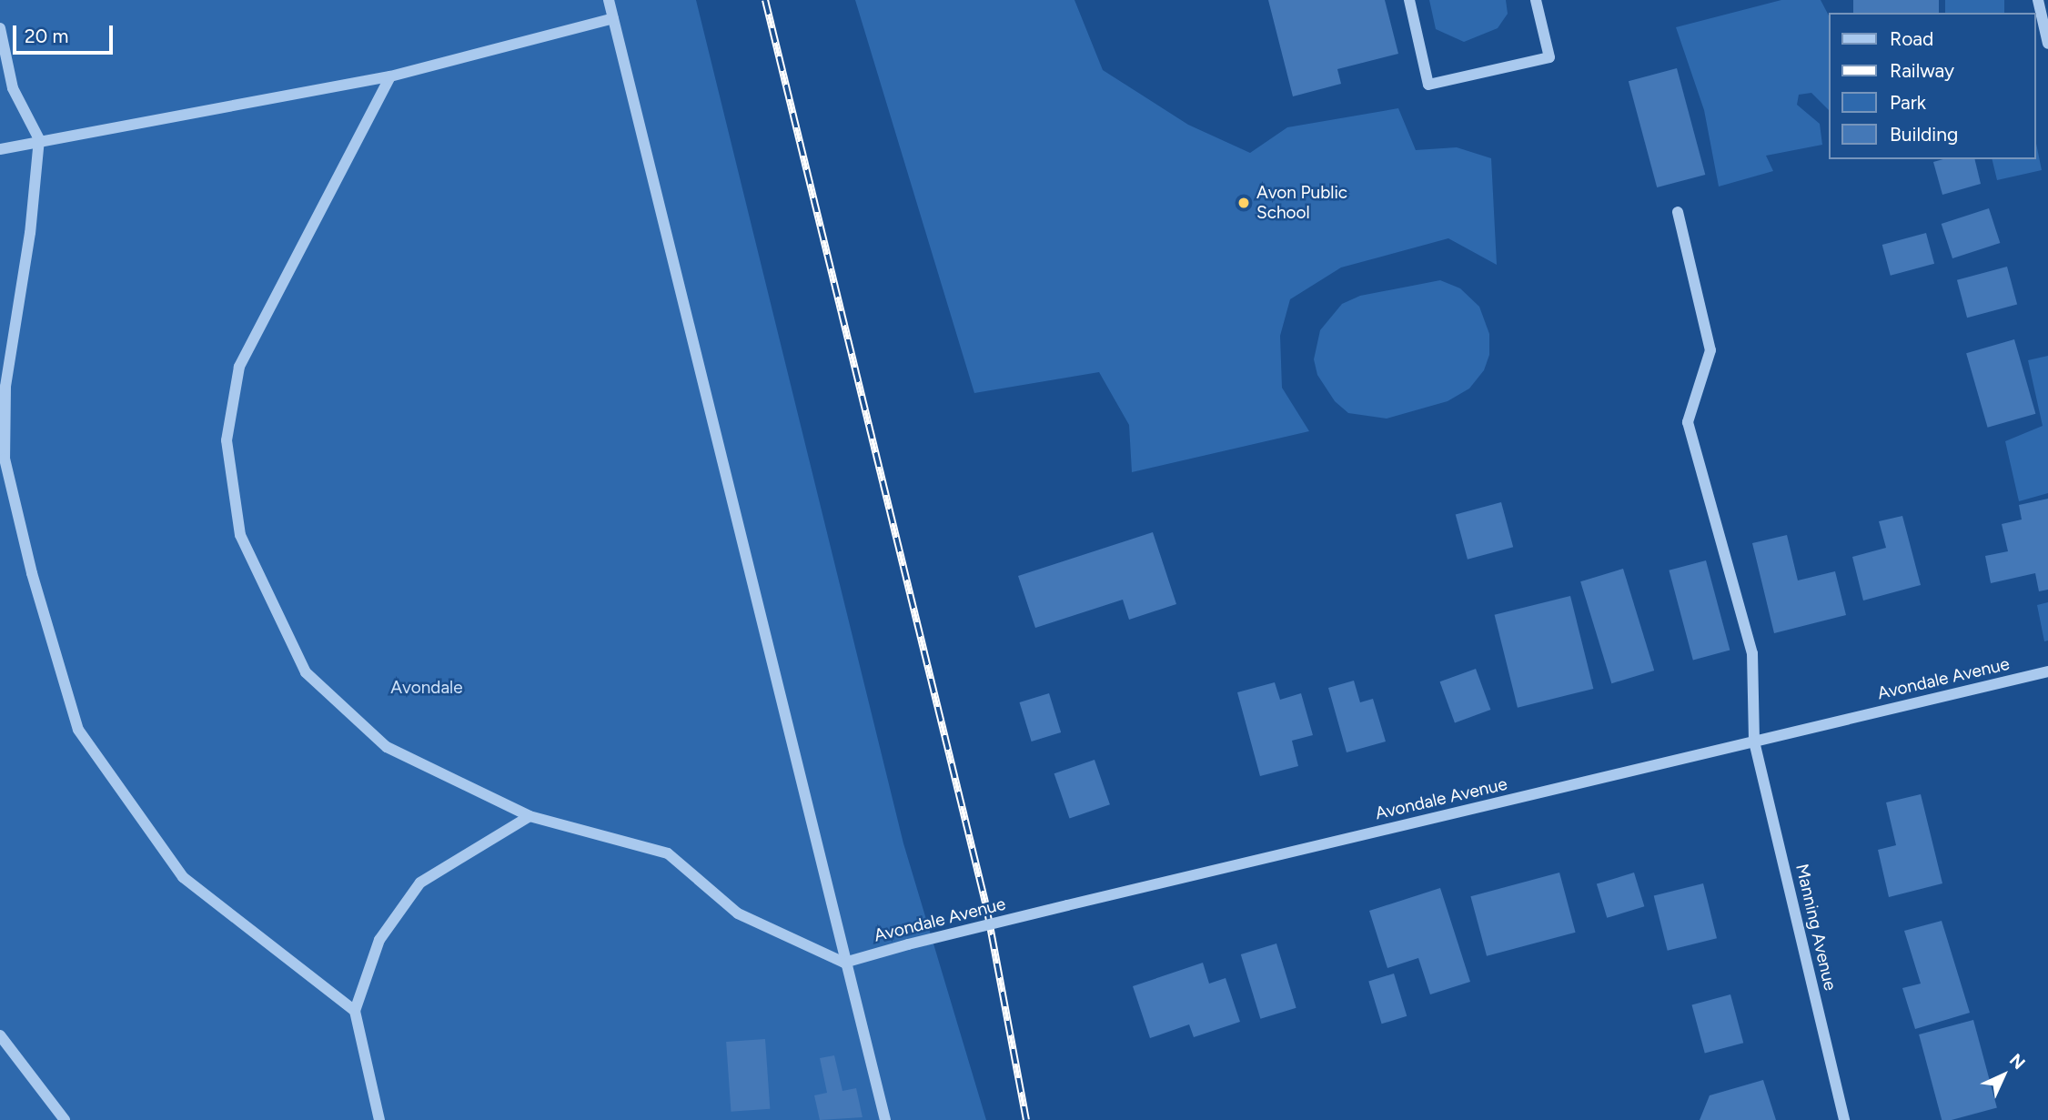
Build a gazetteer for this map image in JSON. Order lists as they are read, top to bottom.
{
  "streets": {
    "street": ["Avondale Avenue", "Manning Avenue"]
  },
  "crossings": [
    ["Avondale Avenue", "Manning Avenue"]
  ],
  "parks": ["Avondale"],
  "places": ["Avon Public School"],
  "legend": [
    "Road",
    "Railway",
    "Park",
    "Building"
  ],
  "scale_bar": "20 m",
  "north": "top right"
}
